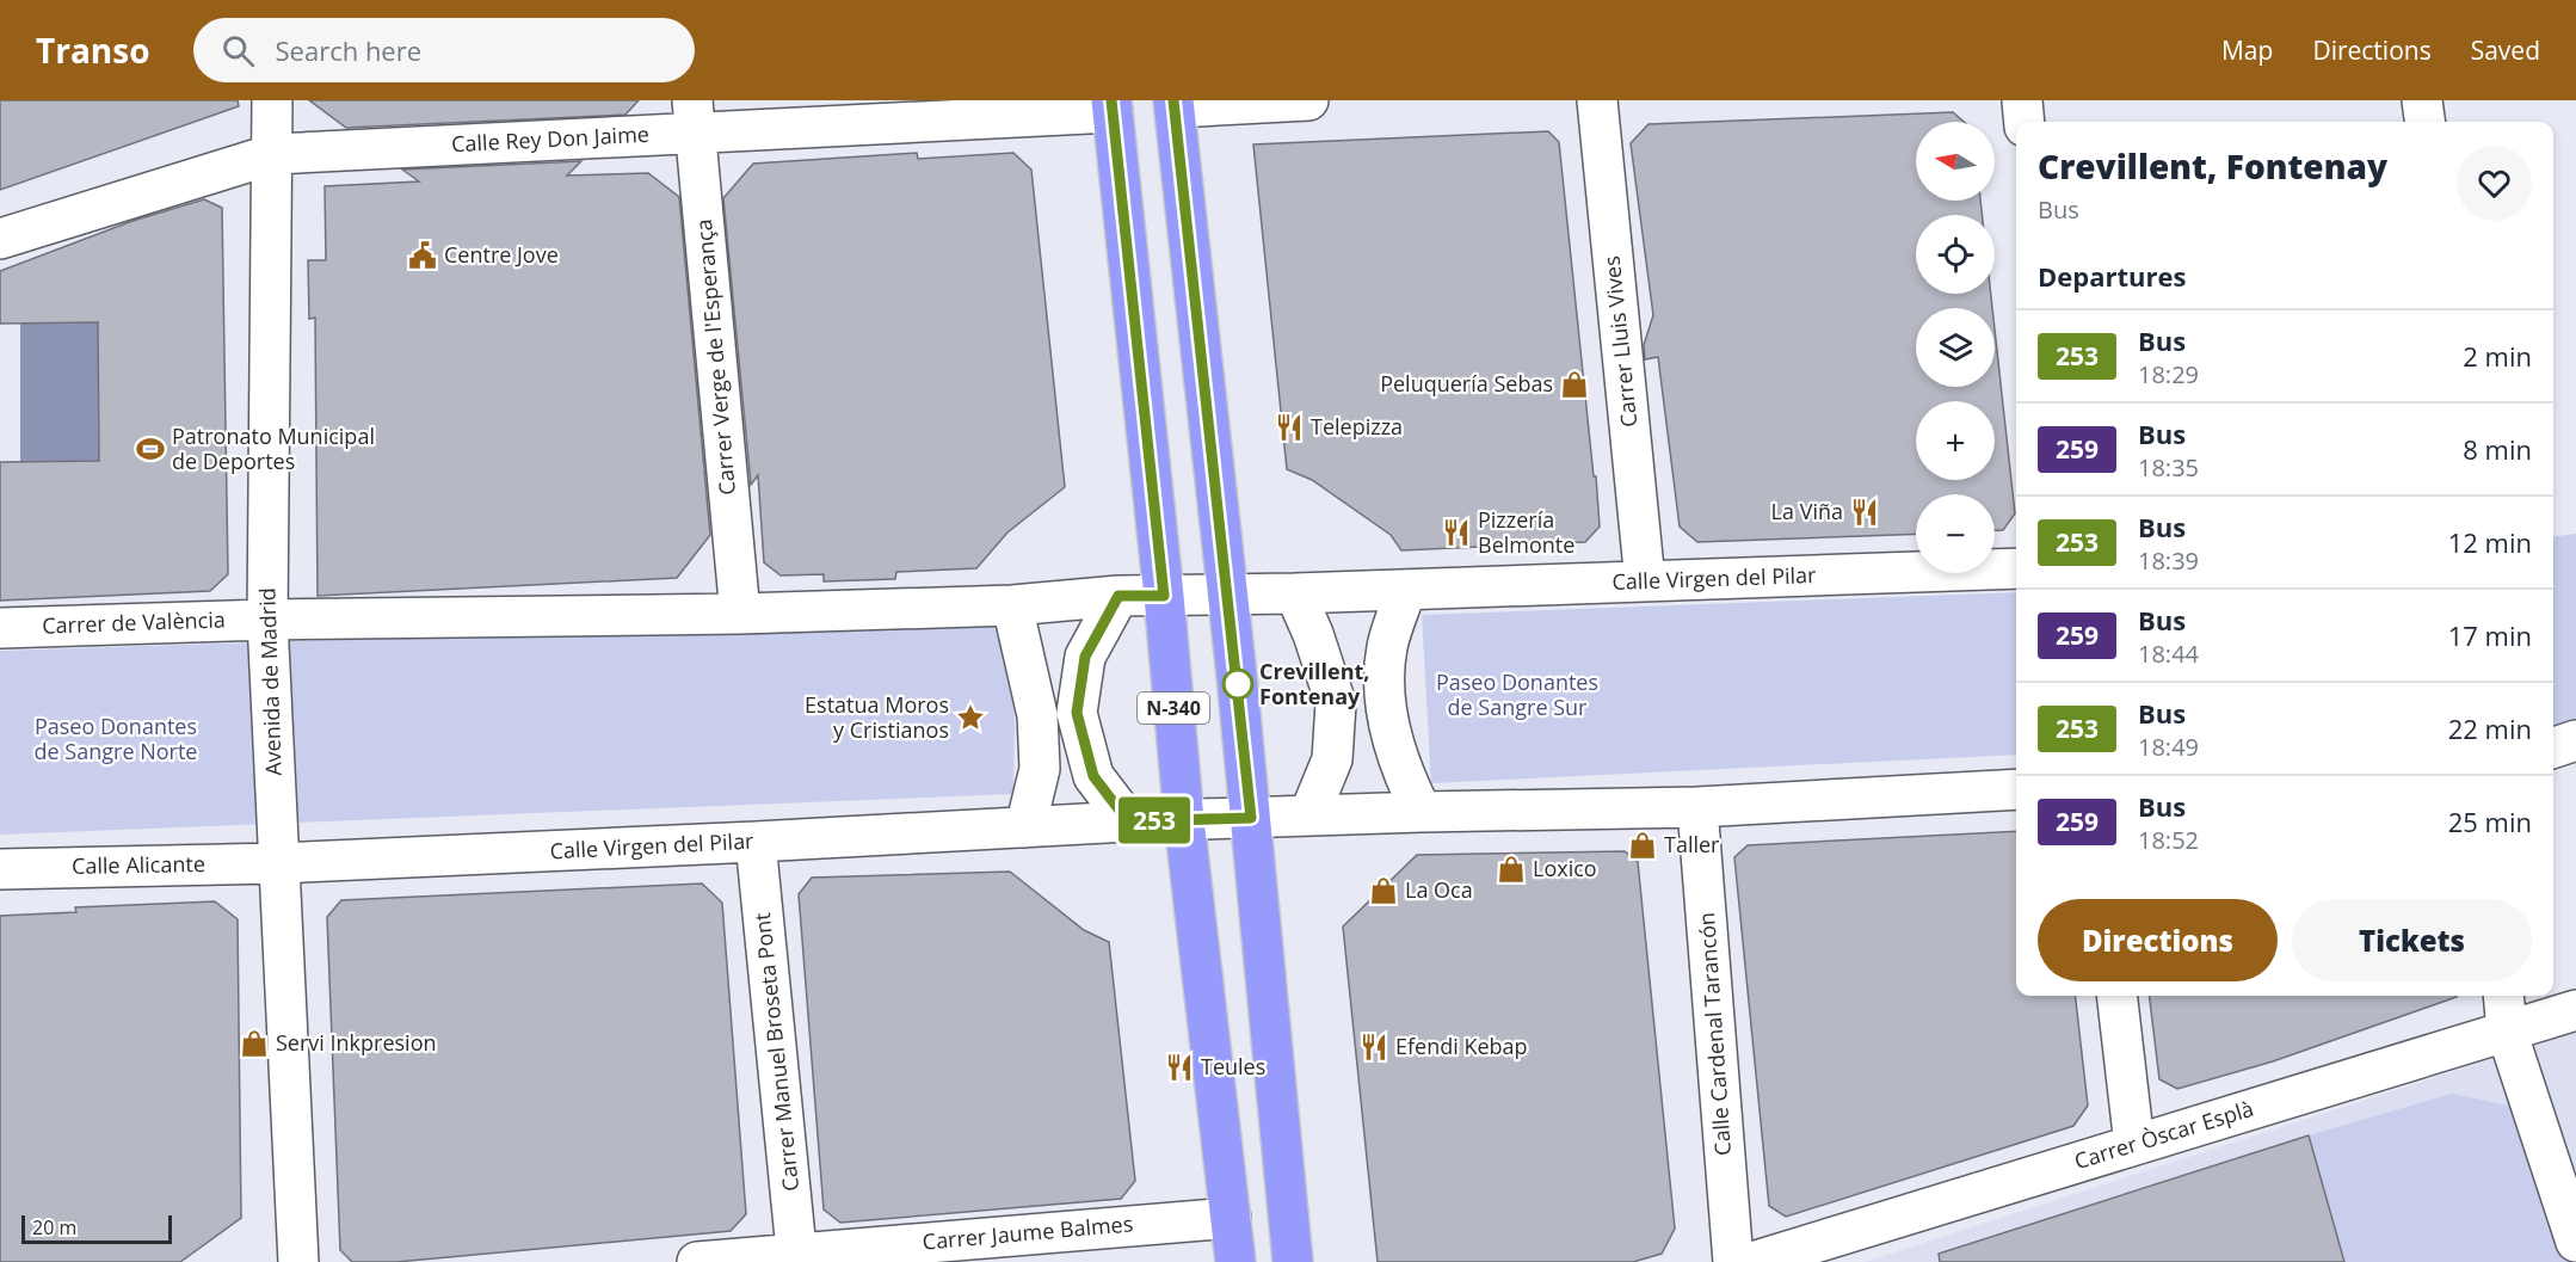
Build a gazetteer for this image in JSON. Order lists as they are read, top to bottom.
{
  "streets": {
    "highway": ["N-340"],
    "street": [
      "Calle Rey Don Jaime",
      "Carrer Lluis Vives",
      "Carrer Verge de l'Esperança",
      "Calle Virgen del Pilar",
      "Carrer de València",
      "Avenida de Madrid",
      "Calle Alicante",
      "Calle Cardenal Tarancón",
      "Carrer Manuel Broseta Pont",
      "Carrer Òscar Esplà",
      "Carrer Jaume Balmes"
    ]
  },
  "crossings": [
    ["Calle Rey Don Jaime", "Carrer Verge de l'Esperança"],
    ["Calle Rey Don Jaime", "Avenida de Madrid"],
    ["Calle Rey Don Jaime", "N-340"],
    ["Carrer Lluis Vives", "Calle Virgen del Pilar"],
    ["Carrer Verge de l'Esperança", "Calle Virgen del Pilar"],
    ["Calle Virgen del Pilar", "Carrer de València"],
    ["Calle Virgen del Pilar", "Avenida de Madrid"],
    ["Calle Virgen del Pilar", "N-340"],
    ["Calle Virgen del Pilar", "Calle Alicante"],
    ["Calle Virgen del Pilar", "Calle Cardenal Tarancón"],
    ["Calle Virgen del Pilar", "Carrer Manuel Broseta Pont"],
    ["Carrer de València", "Avenida de Madrid"],
    ["Avenida de Madrid", "Calle Alicante"],
    ["N-340", "Carrer Jaume Balmes"],
    ["Carrer Manuel Broseta Pont", "Carrer Jaume Balmes"]
  ],
  "parks": ["Paseo Donantes de Sangre Sur", "Paseo Donantes de Sangre Norte"],
  "places": {
    "public building": ["Centre Jove"],
    "shop": [
      "Peluquería Sebas",
      "Taller",
      "Loxico",
      "La Oca",
      "Servi Inkpresion"
    ],
    "restaurant": [
      "Telepizza",
      "La Viña",
      "Pizzería Belmonte",
      "Efendi Kebap",
      "Teules"
    ],
    "sports": ["Patronato Municipal de Deportes"],
    "other": ["Crevillent, Fontenay"],
    "place": ["Estatua Moros y Cristianos"]
  },
  "lines": ["bus line 253"],
  "scale_bar": "20 m",
  "north": "left",
  "page": {
    "header": "Transo",
    "search": "Search here",
    "nav": ["Map", "Directions", "Saved"],
    "on_map": "253",
    "map_buttons": ["+", "−"],
    "heading": [
      ["Crevillent, Fontenay", "Bus"],
      "Departures"
    ],
    "list": [
      {
        "mark": "253",
        "name": "Bus",
        "note": "18:29",
        "value": "2 min"
      },
      {
        "mark": "259",
        "name": "Bus",
        "note": "18:35",
        "value": "8 min"
      },
      {
        "mark": "253",
        "name": "Bus",
        "note": "18:39",
        "value": "12 min"
      },
      {
        "mark": "259",
        "name": "Bus",
        "note": "18:44",
        "value": "17 min"
      },
      {
        "mark": "253",
        "name": "Bus",
        "note": "18:49",
        "value": "22 min"
      },
      {
        "mark": "259",
        "name": "Bus",
        "note": "18:52",
        "value": "25 min"
      }
    ],
    "buttons": ["Directions", "Tickets"],
    "scale": "20 m"
  }
}
